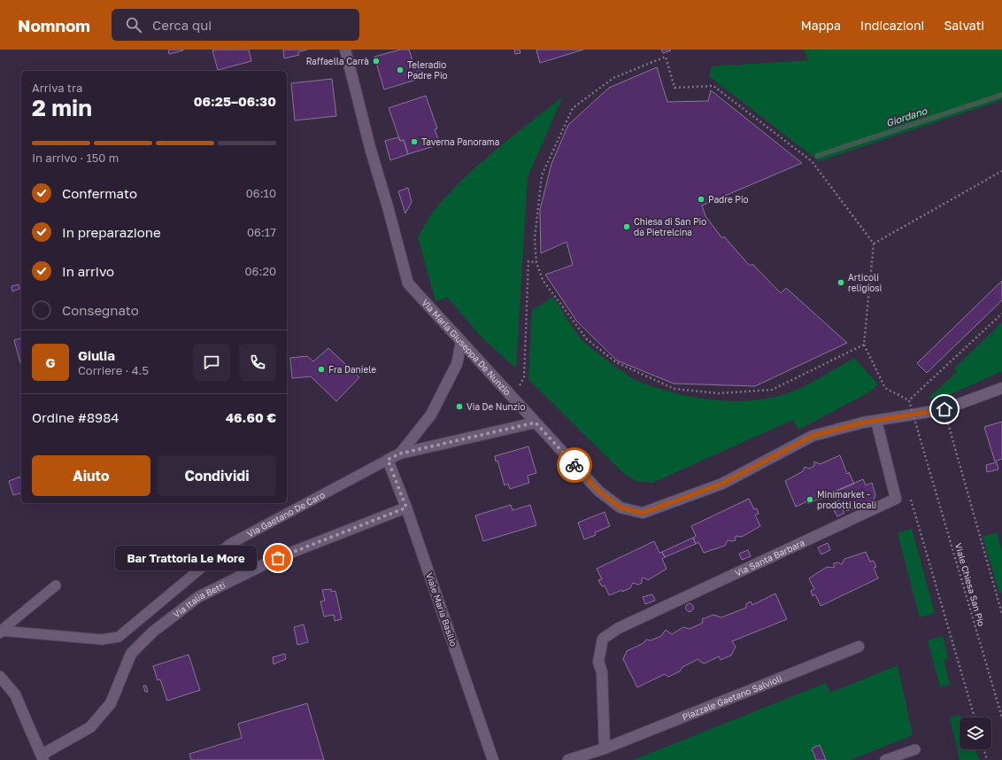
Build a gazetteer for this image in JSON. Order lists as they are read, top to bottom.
{
  "streets": {
    "street": [
      "Via Maria Giuseppa De Nunzio",
      "Via Santa Barbara",
      "Via Italia Betti",
      "Viale Maria Basilio",
      "Piazzale Gaetano Salvioli"
    ],
    "lane": ["Via Gaetano De Caro"],
    "path": ["Viale Chiesa San Pio"]
  },
  "crossings": [
    ["Via Maria Giuseppa De Nunzio", "Via Santa Barbara"],
    ["Via Gaetano De Caro", "Viale Maria Basilio"],
    ["Via Santa Barbara", "Piazzale Gaetano Salvioli"],
    ["Via Italia Betti", "Viale Maria Basilio"]
  ],
  "water": ["Giordano"],
  "places": [
    "Raffaella Carrà",
    "Teleradio Padre Pio",
    "Taverna Panorama",
    "Padre Pio",
    "Chiesa di San Pio da Pietrelcina",
    "Articoli religiosi",
    "Fra Daniele",
    "Via De Nunzio",
    "Minimarket - prodotti locali",
    "Bar Trattoria Le More"
  ],
  "page": {
    "header": "Nomnom",
    "search": "Cerca qui",
    "nav": ["Mappa", "Indicazioni", "Salvati"],
    "heading": ["2 min", "Arriva tra", "06:25–06:30"],
    "panel": [
      "Giulia",
      "Corriere · 4.5",
      "Ordine #8984",
      "46.60 €"
    ],
    "bar": "In arrivo · 150 m",
    "list": [
      ["Confermato", "06:10"],
      ["In preparazione", "06:17"],
      ["In arrivo", "06:20"],
      "Consegnato"
    ],
    "round": "G",
    "buttons": ["Aiuto", "Condividi"],
    "bubble": "Bar Trattoria Le More"
  }
}
